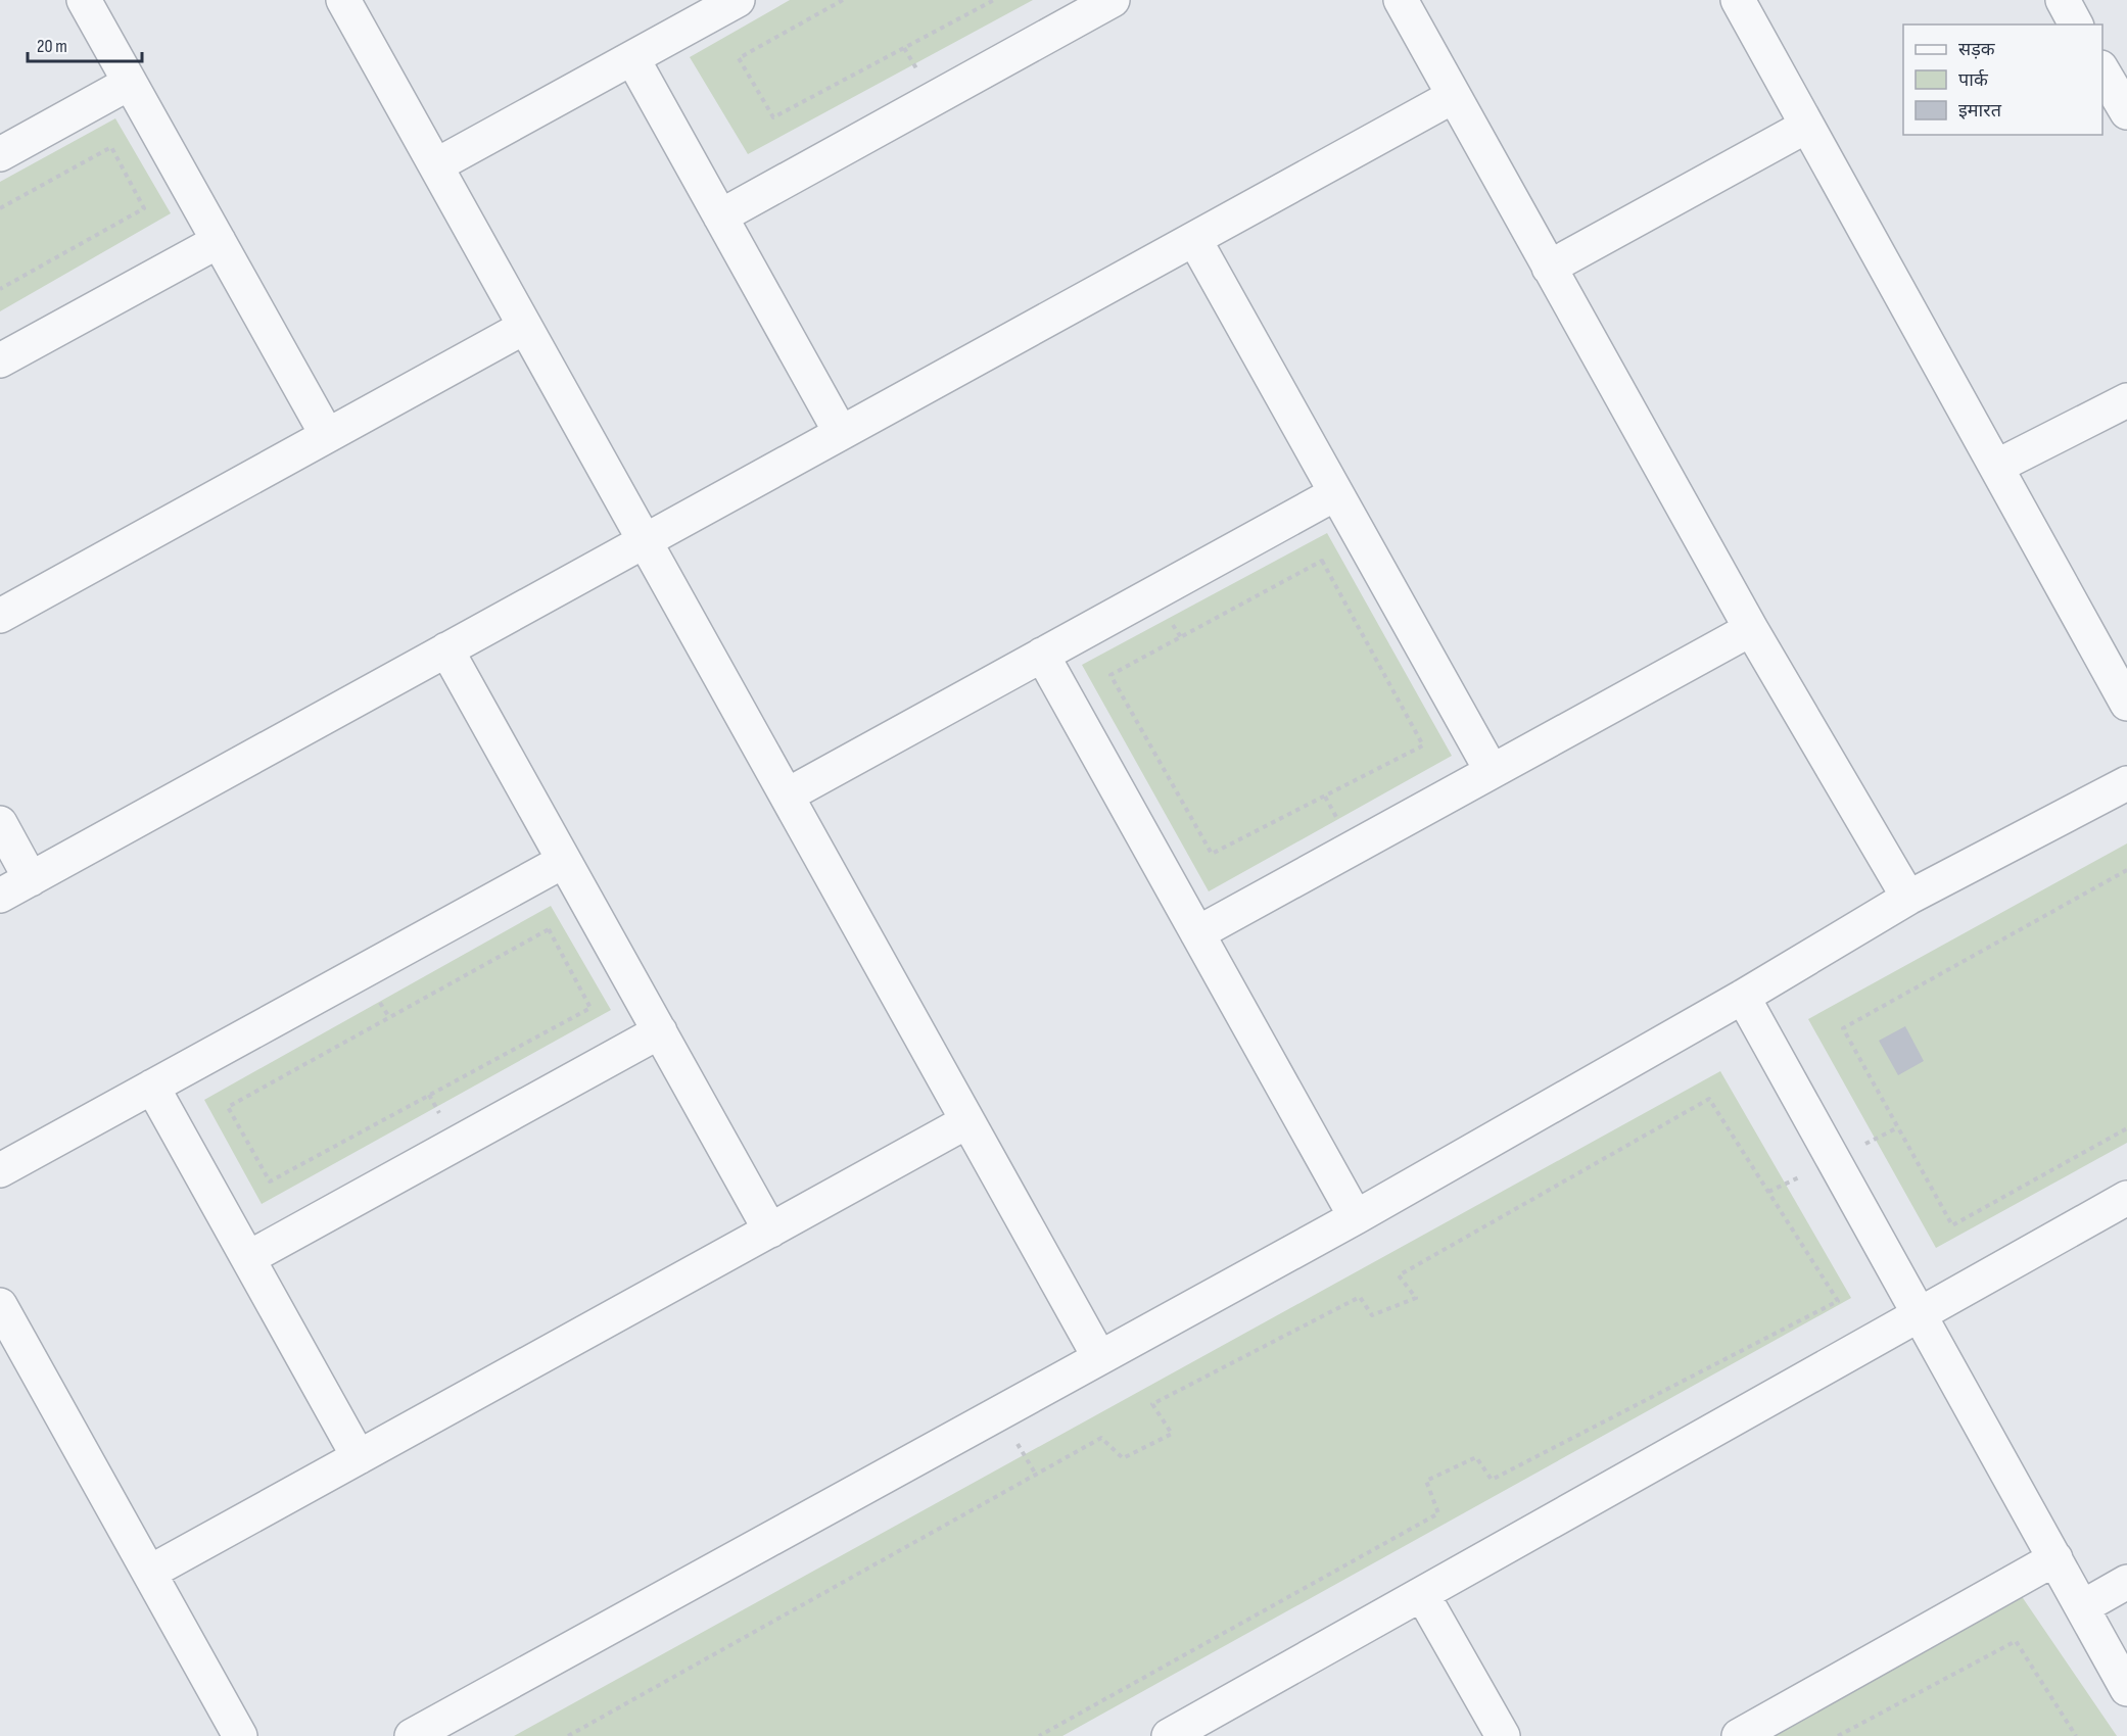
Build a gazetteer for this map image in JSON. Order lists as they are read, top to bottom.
{
  "legend": ["सड़क", "पार्क", "इमारत"],
  "scale_bar": "20 m"
}
